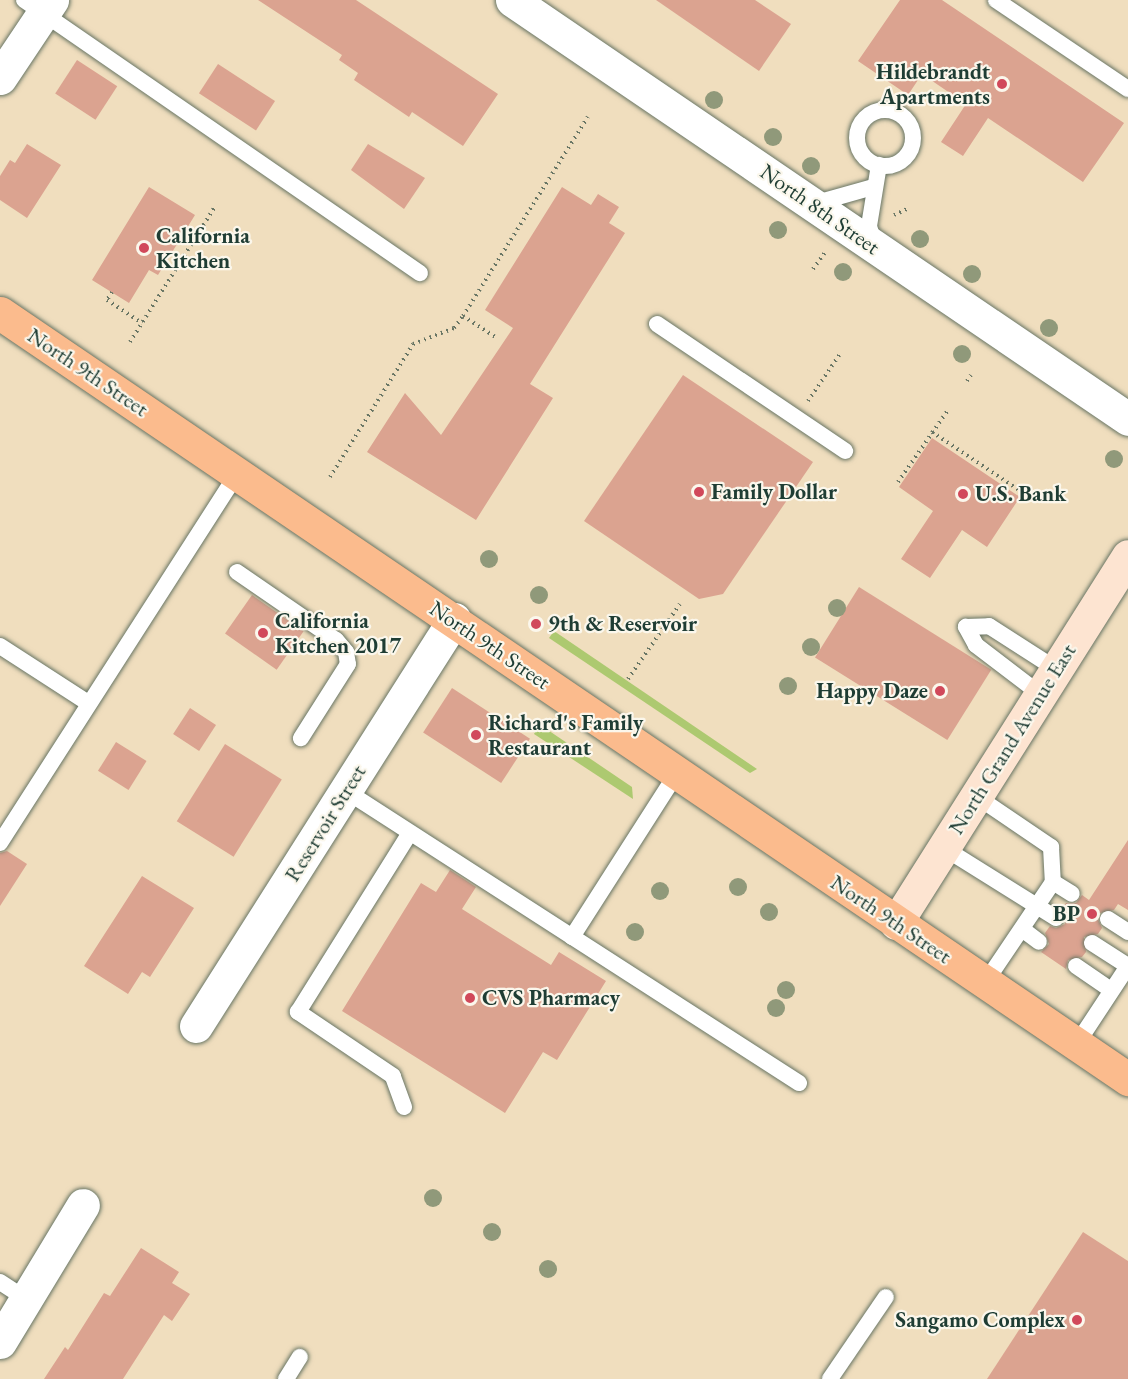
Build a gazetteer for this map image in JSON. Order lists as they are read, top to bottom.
{
  "streets": {
    "main road": ["North 9th Street", "North Grand Avenue East"],
    "street": ["North 8th Street", "Reservoir Street"]
  },
  "crossings": [
    ["North 9th Street", "North Grand Avenue East"],
    ["North 9th Street", "Reservoir Street"]
  ],
  "places": [
    "Hildebrandt Apartments",
    "California Kitchen",
    "Family Dollar",
    "U.S. Bank",
    "9th & Reservoir",
    "California Kitchen 2017",
    "Happy Daze",
    "Richard's Family Restaurant",
    "BP",
    "CVS Pharmacy",
    "Sangamo Complex"
  ]
}
